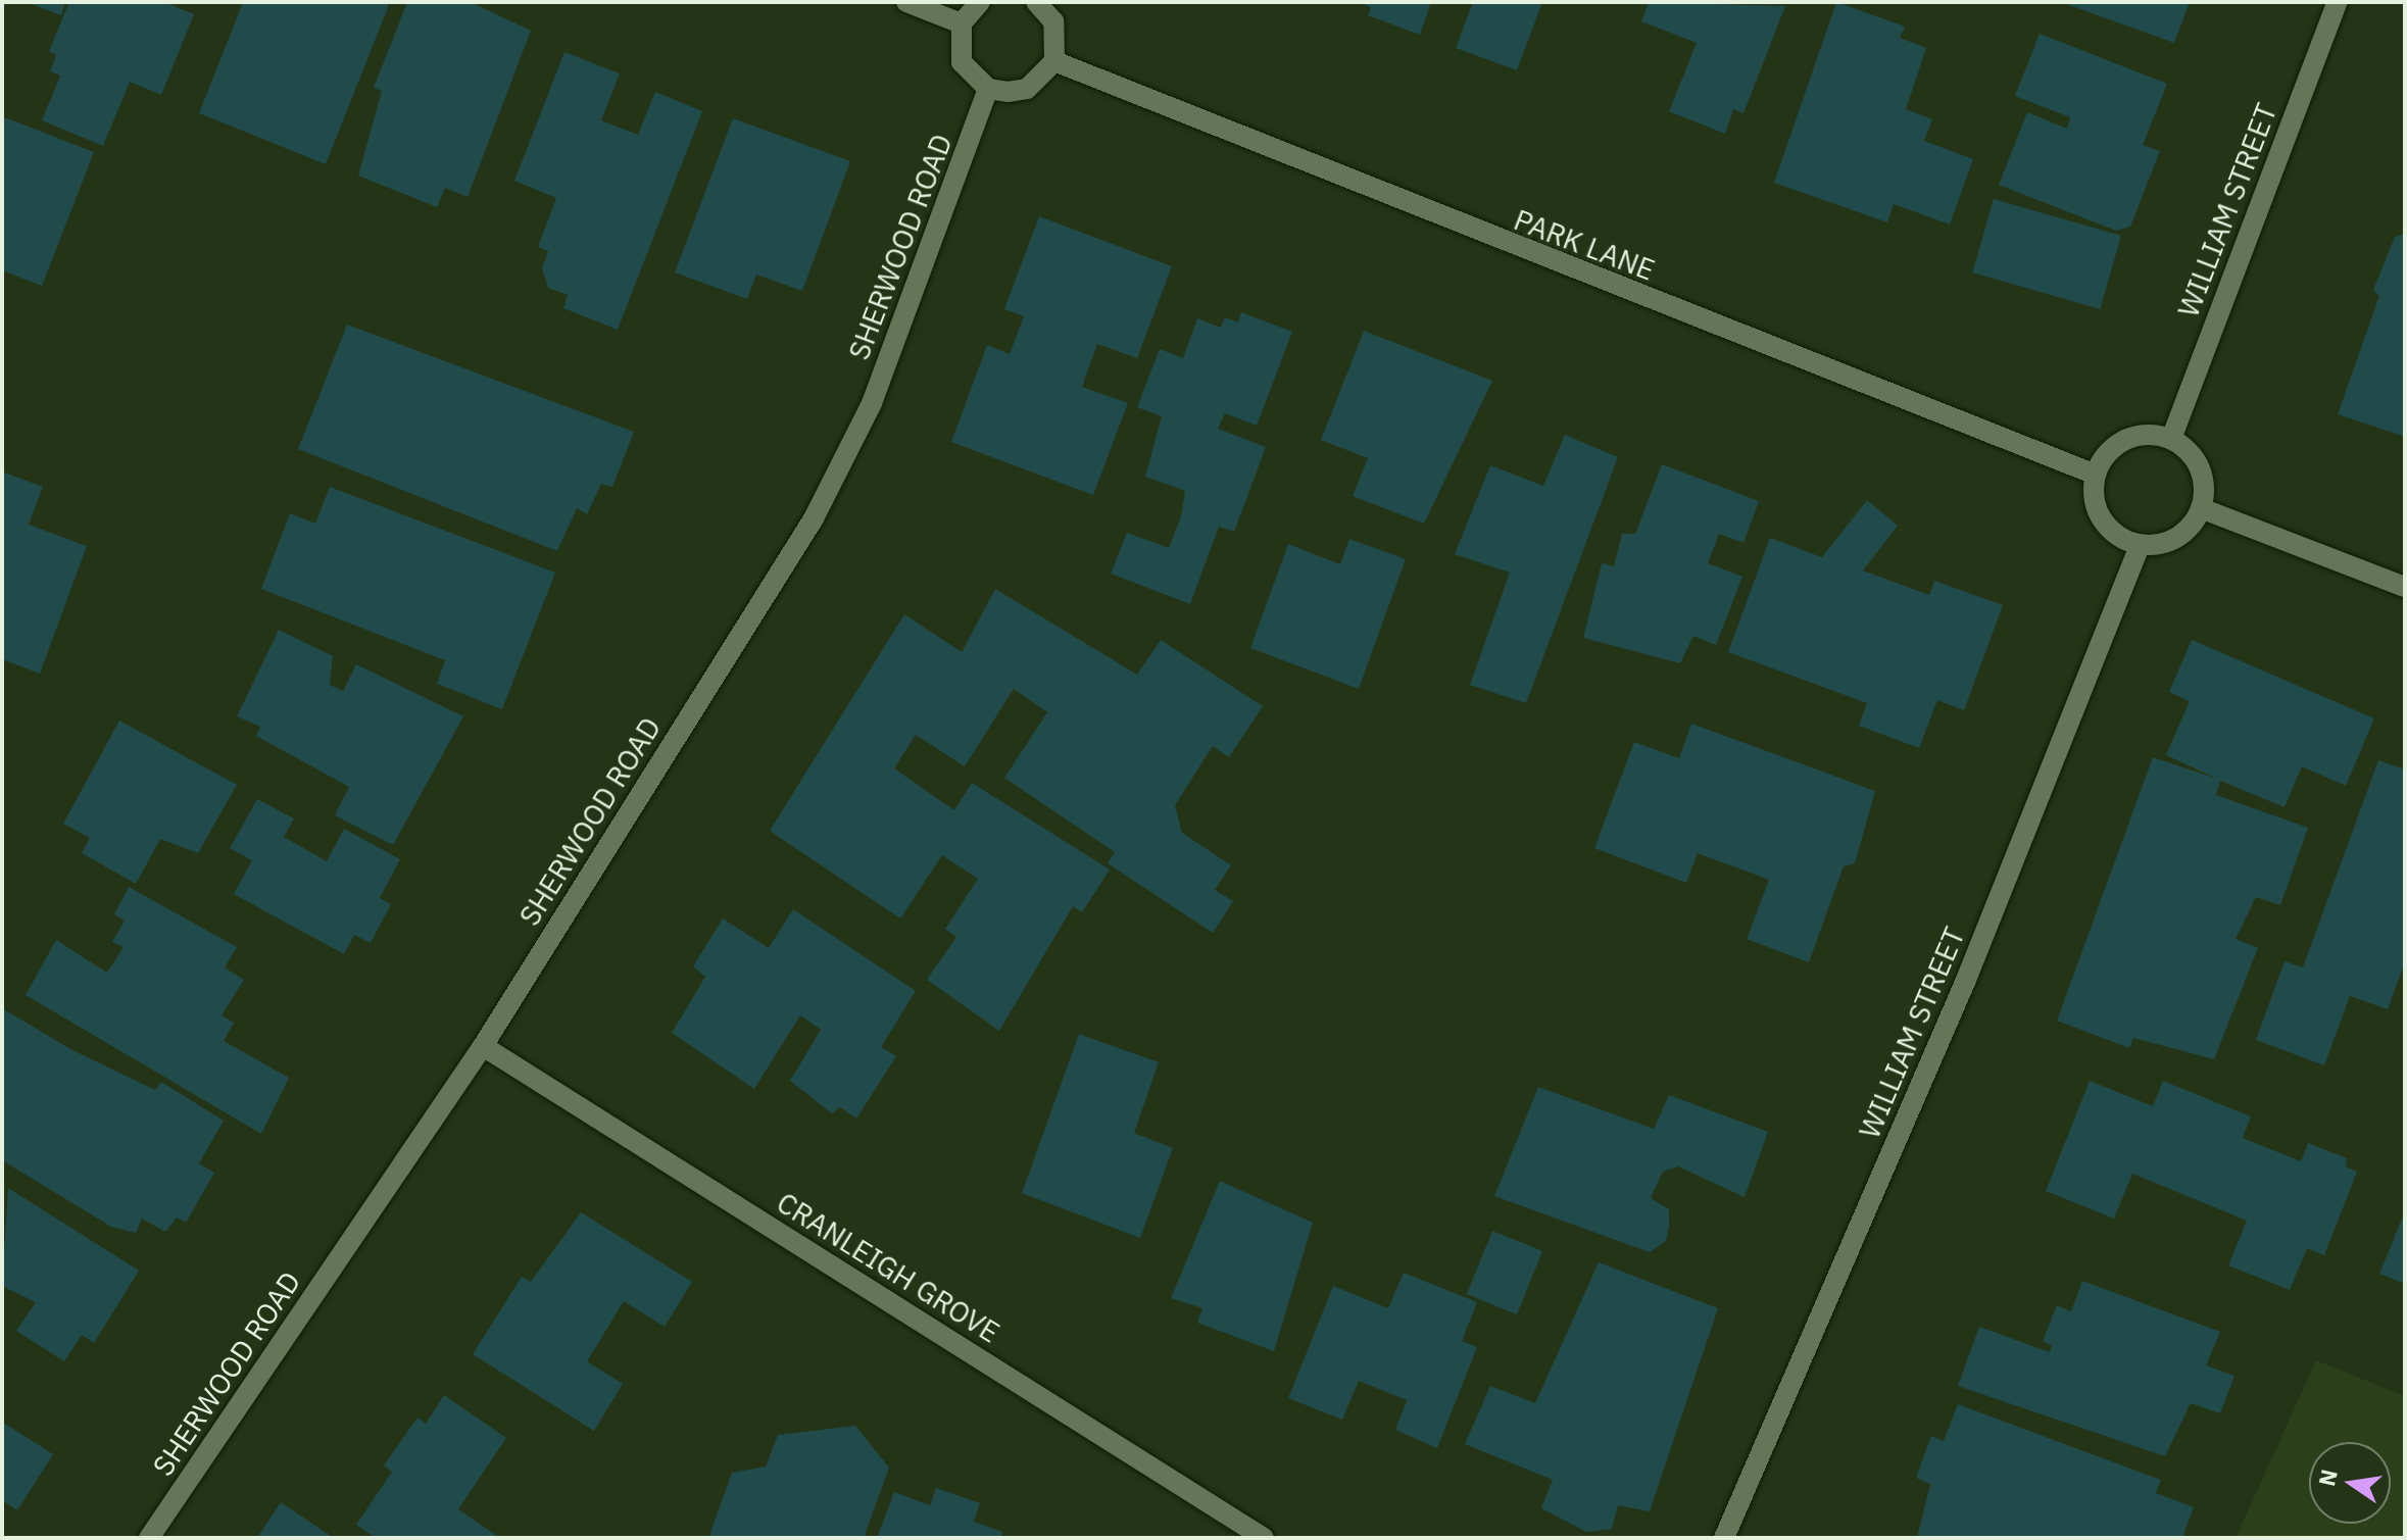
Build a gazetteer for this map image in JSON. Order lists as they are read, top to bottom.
{
  "streets": {
    "street": [
      "WILLIAM STREET",
      "PARK LANE",
      "SHERWOOD ROAD",
      "CRANLEIGH GROVE"
    ]
  },
  "crossings": [
    ["WILLIAM STREET", "PARK LANE"],
    ["SHERWOOD ROAD", "CRANLEIGH GROVE"]
  ],
  "north": "left"
}
